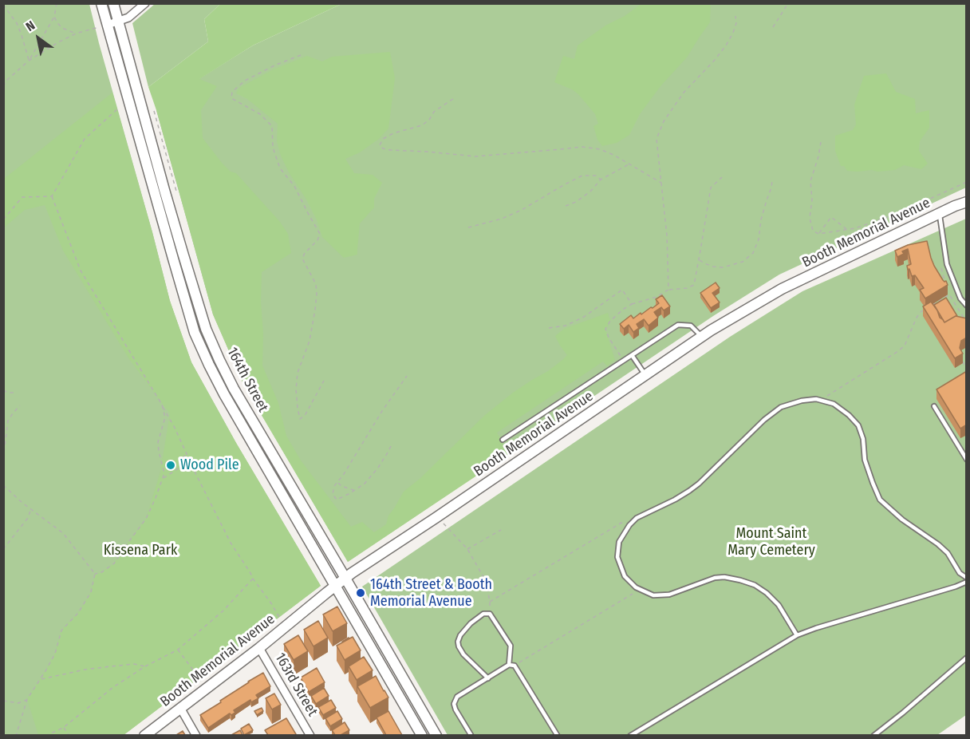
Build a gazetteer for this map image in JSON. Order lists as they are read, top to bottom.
{
  "streets": {
    "street": ["Booth Memorial Avenue", "164th Street", "163rd Street"]
  },
  "crossings": [
    ["Booth Memorial Avenue", "164th Street"],
    ["Booth Memorial Avenue", "163rd Street"]
  ],
  "parks": ["Mount Saint Mary Cemetery", "Kissena Park"],
  "places": ["Wood Pile", "164th Street & Booth Memorial Avenue"],
  "north": "top left"
}
